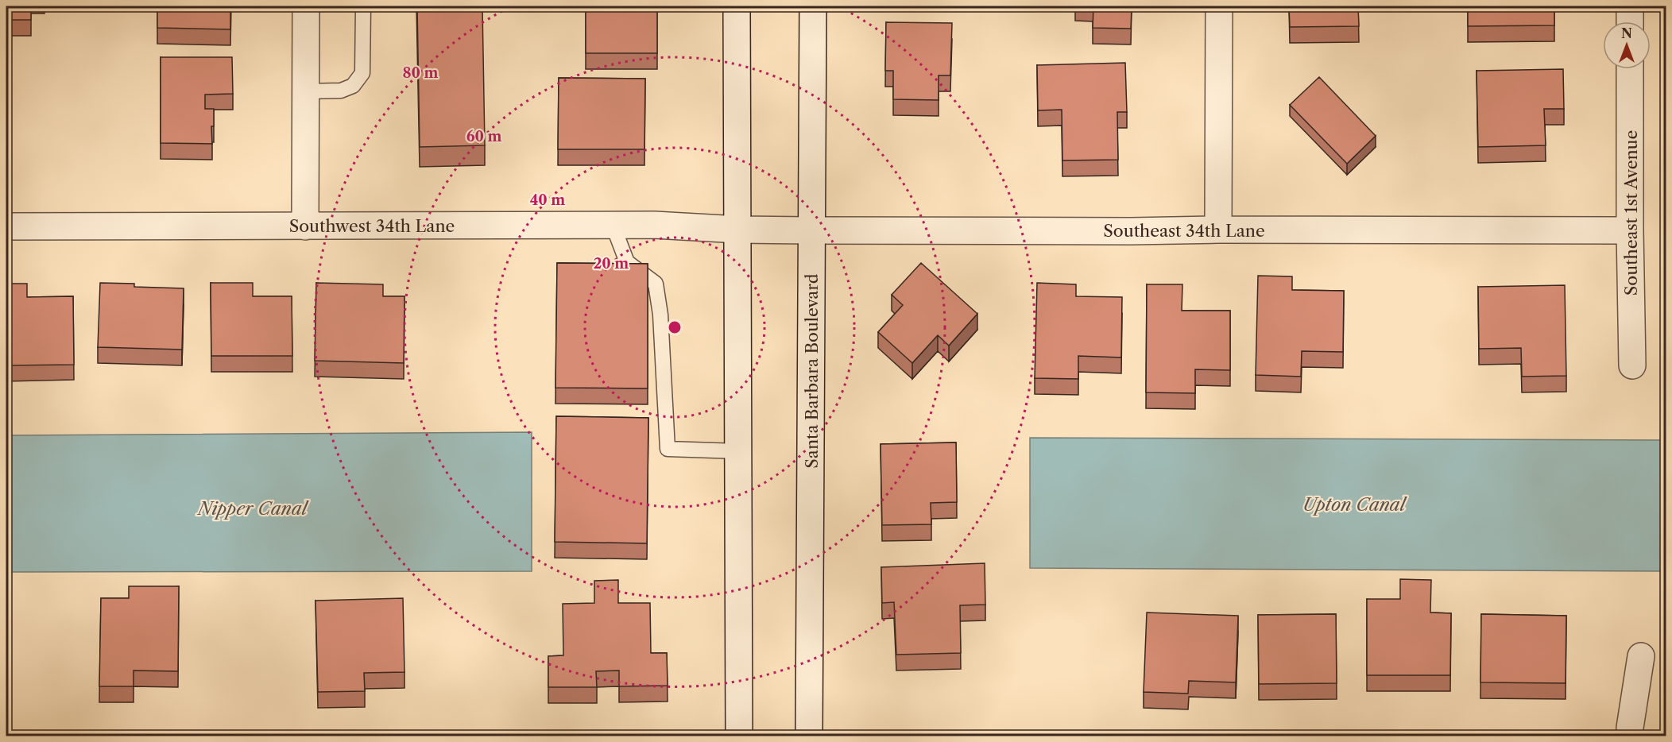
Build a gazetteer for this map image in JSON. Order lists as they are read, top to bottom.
{
  "streets": {
    "street": [
      "Southeast 1st Avenue",
      "Southwest 34th Lane",
      "Southeast 34th Lane",
      "Santa Barbara Boulevard"
    ]
  },
  "crossings": [
    ["Southeast 1st Avenue", "Southeast 34th Lane"],
    ["Southwest 34th Lane", "Southeast 34th Lane"],
    ["Southeast 34th Lane", "Santa Barbara Boulevard"]
  ],
  "water": ["Upton Canal", "Nipper Canal"],
  "north": "top",
  "rings": [
    "80 m",
    "60 m",
    "40 m",
    "20 m"
  ]
}
